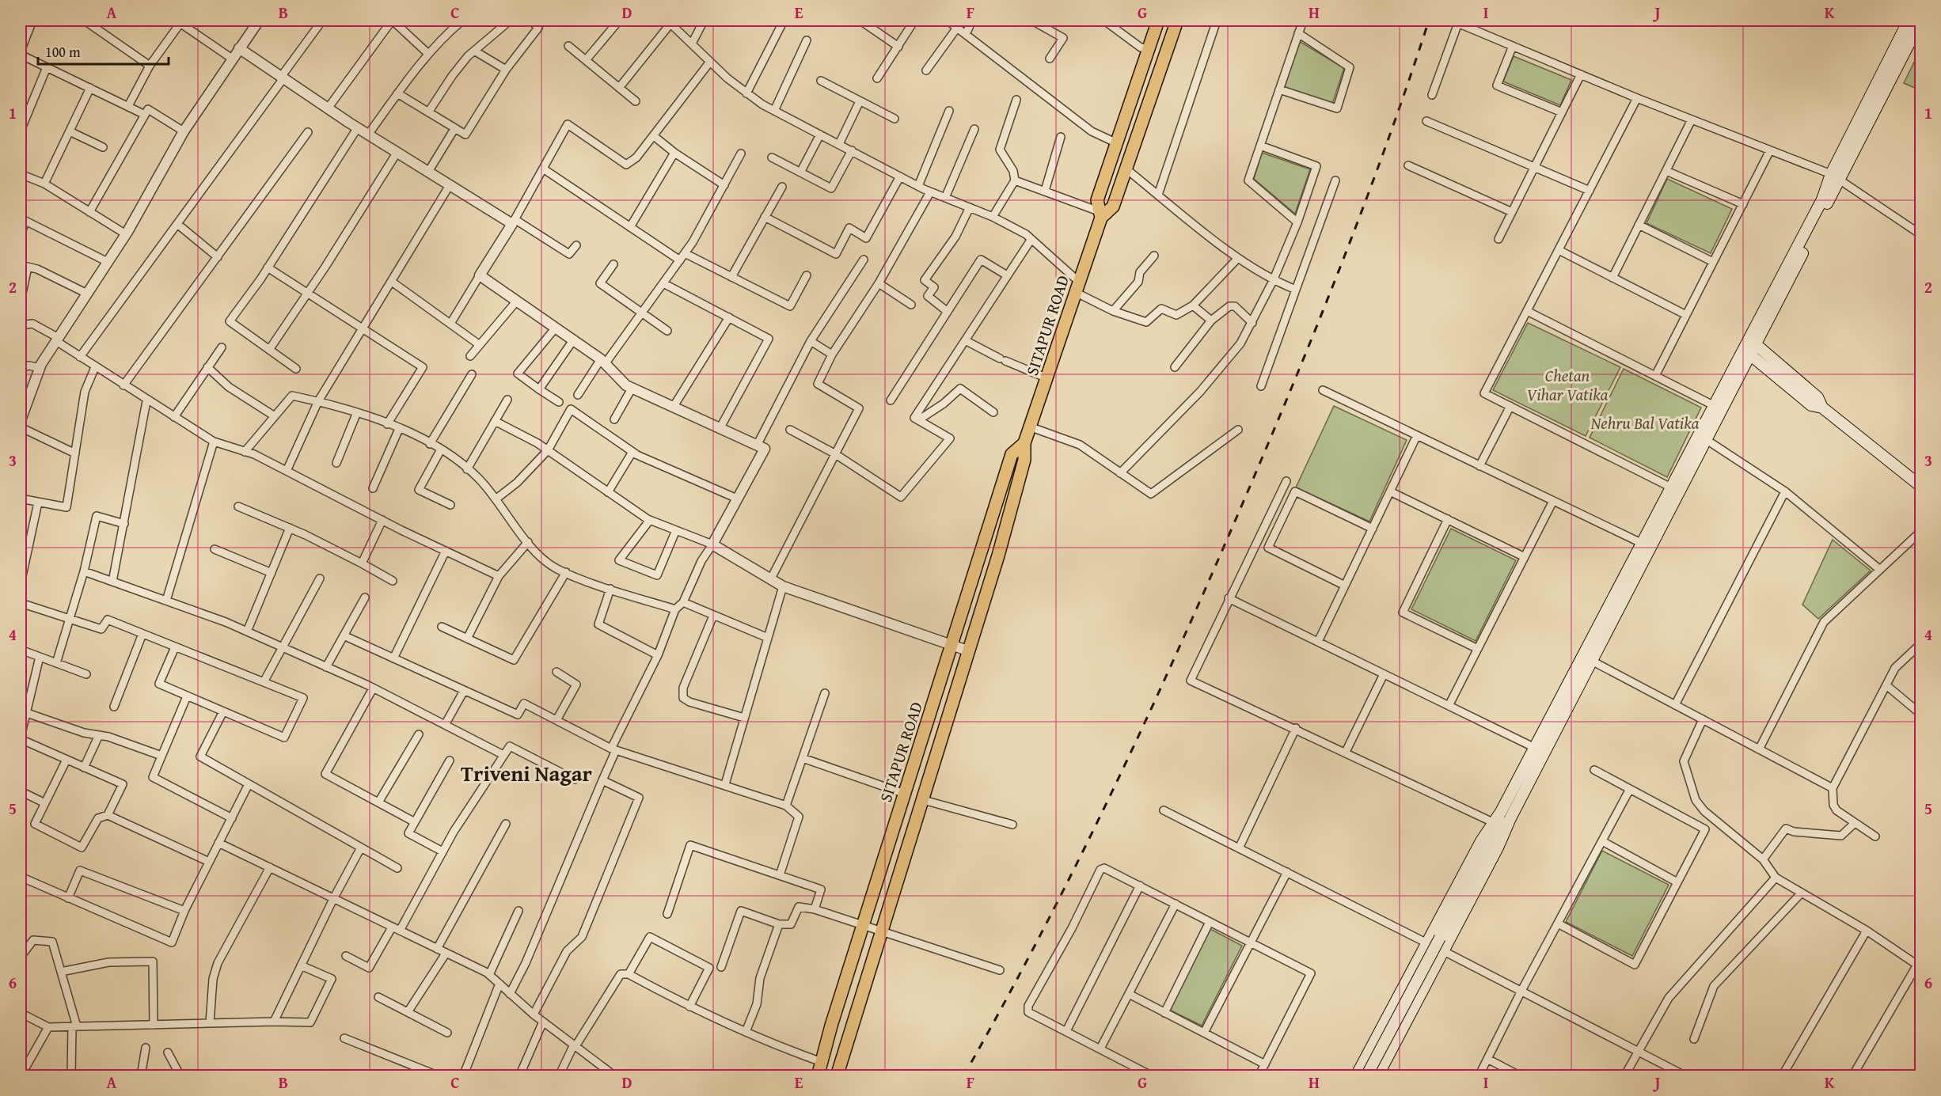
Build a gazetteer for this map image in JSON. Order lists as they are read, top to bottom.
{
  "streets": {
    "main road": ["SITAPUR ROAD"]
  },
  "districts": ["Triveni Nagar"],
  "parks": ["Chetan Vihar Vatika", "Nehru Bal Vatika"],
  "scale_bar": "100 m",
  "grid": {
    "columns": [
      "A",
      "B",
      "C",
      "D",
      "E",
      "F",
      "G",
      "H",
      "I",
      "J",
      "K"
    ],
    "rows": [
      "1",
      "2",
      "3",
      "4",
      "5",
      "6"
    ]
  }
}
